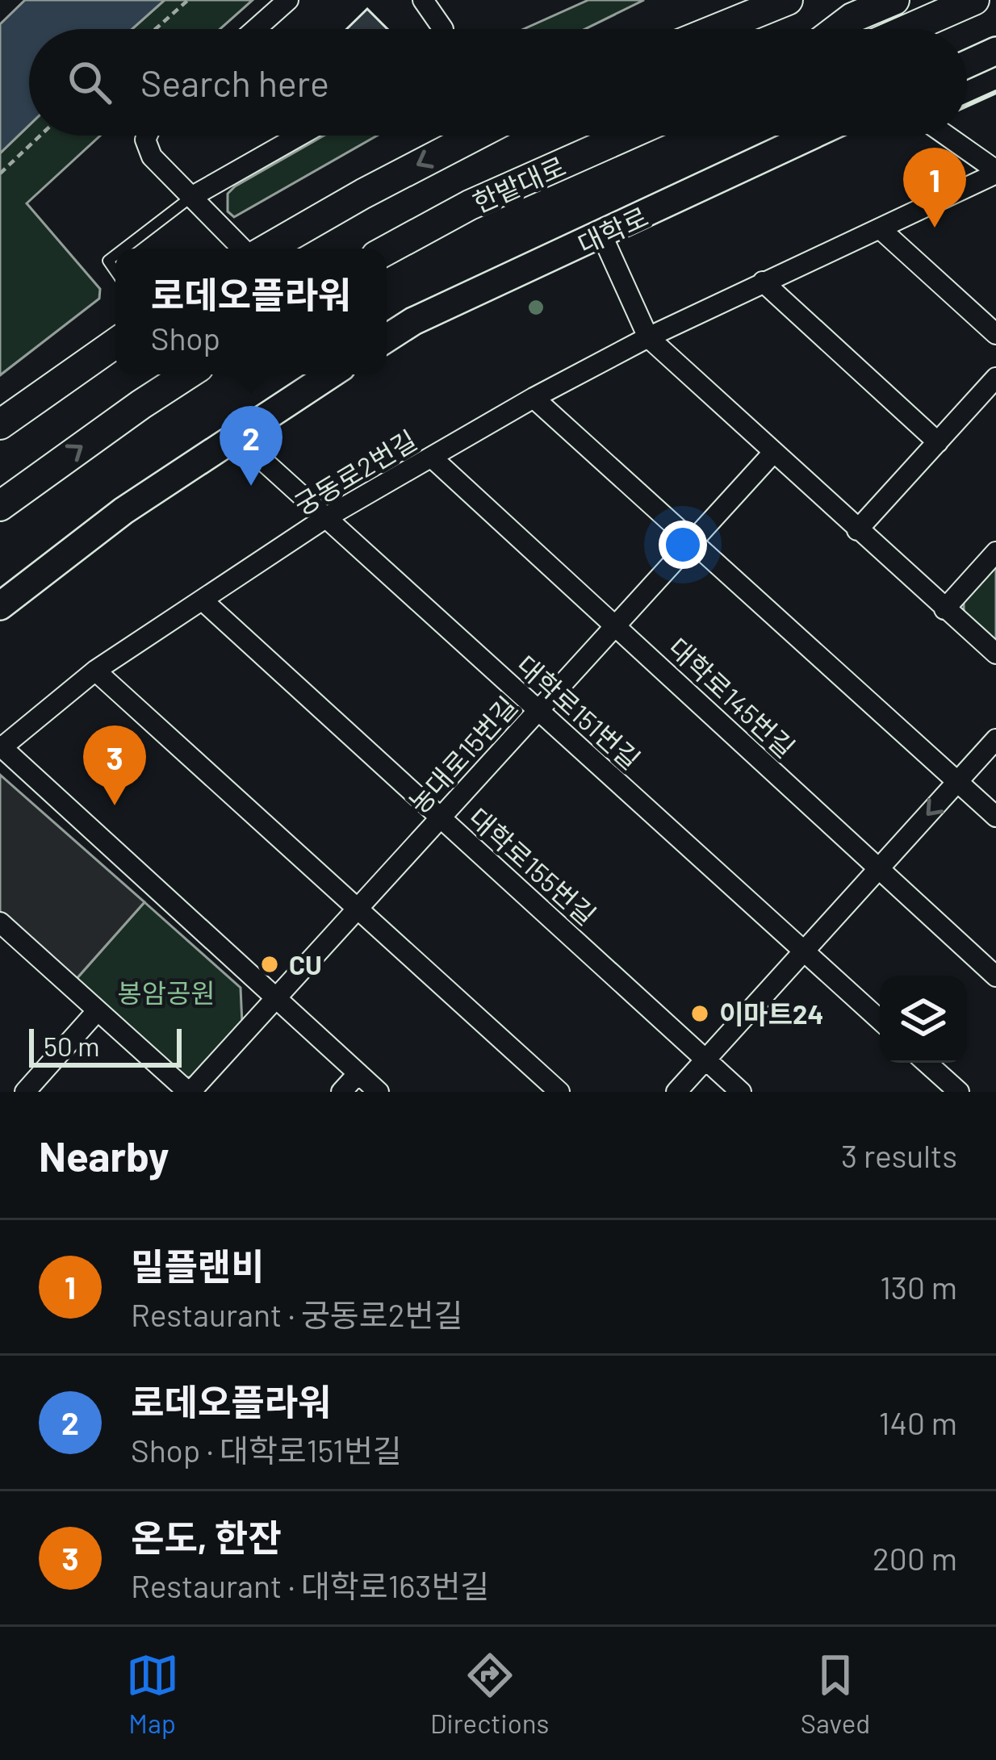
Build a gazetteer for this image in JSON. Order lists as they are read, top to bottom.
{
  "streets": {
    "main road": ["한밭대로", "대학로"],
    "street": [
      "궁동로2번길",
      "대학로145번길",
      "대학로151번길",
      "농대로15번길",
      "대학로155번길"
    ]
  },
  "crossings": [
    ["궁동로2번길", "대학로145번길"],
    ["궁동로2번길", "대학로151번길"],
    ["궁동로2번길", "대학로155번길"],
    ["대학로145번길", "농대로15번길"],
    ["대학로151번길", "농대로15번길"],
    ["농대로15번길", "대학로155번길"]
  ],
  "parks": ["봉암공원"],
  "places": ["CU", "이마트24"],
  "scale_bar": "50 m",
  "page": {
    "search": "Search here",
    "pins": ["1", "2", "3"],
    "popup": ["로데오플라워", "Shop"],
    "scale": "50 m",
    "heading": ["Nearby", "3 results"],
    "list": [
      {
        "mark": "1",
        "name": "밀플랜비",
        "note": "Restaurant · 궁동로2번길",
        "value": "130 m"
      },
      {
        "mark": "2",
        "name": "로데오플라워",
        "note": "Shop · 대학로151번길",
        "value": "140 m"
      },
      {
        "mark": "3",
        "name": "온도, 한잔",
        "note": "Restaurant · 대학로163번길",
        "value": "200 m"
      }
    ],
    "nav": ["Map", "Directions", "Saved"]
  }
}
